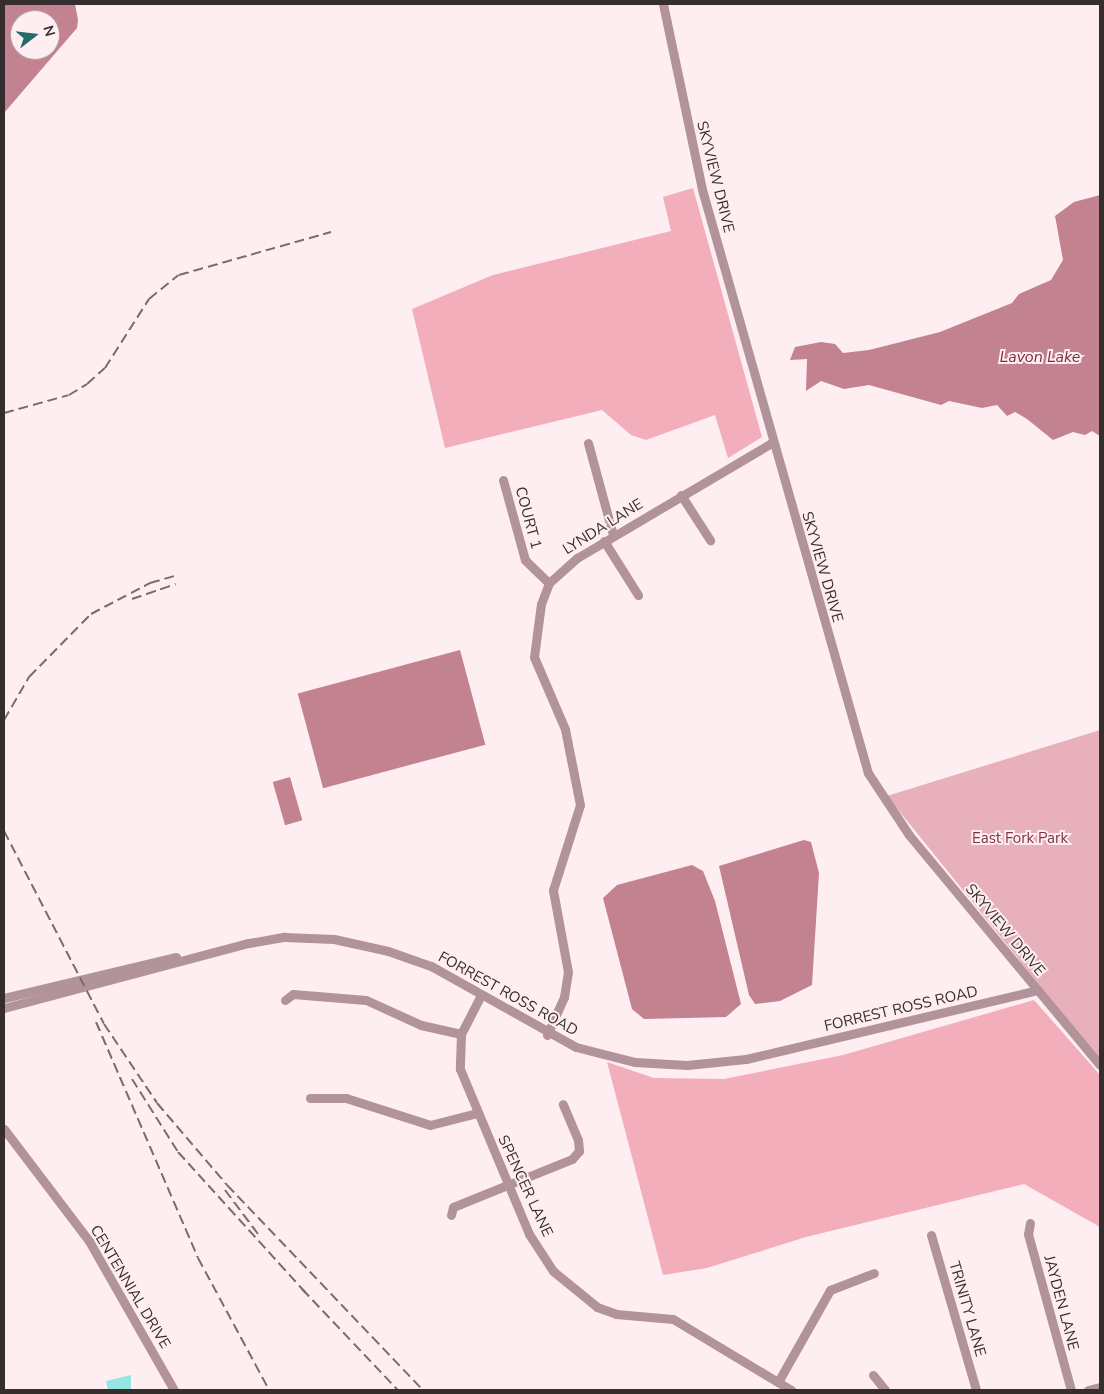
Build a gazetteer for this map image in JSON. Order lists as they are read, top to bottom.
{
  "streets": {
    "street": [
      "SKYVIEW DRIVE",
      "COURT 1",
      "LYNDA LANE",
      "FORREST ROSS ROAD",
      "SPENCER LANE",
      "CENTENNIAL DRIVE",
      "JAYDEN LANE",
      "TRINITY LANE"
    ]
  },
  "crossings": [
    ["SKYVIEW DRIVE", "LYNDA LANE"],
    ["SKYVIEW DRIVE", "FORREST ROSS ROAD"],
    ["COURT 1", "LYNDA LANE"],
    ["FORREST ROSS ROAD", "SPENCER LANE"]
  ],
  "water": ["Lavon Lake"],
  "parks": ["East Fork Park"],
  "north": "right"
}
